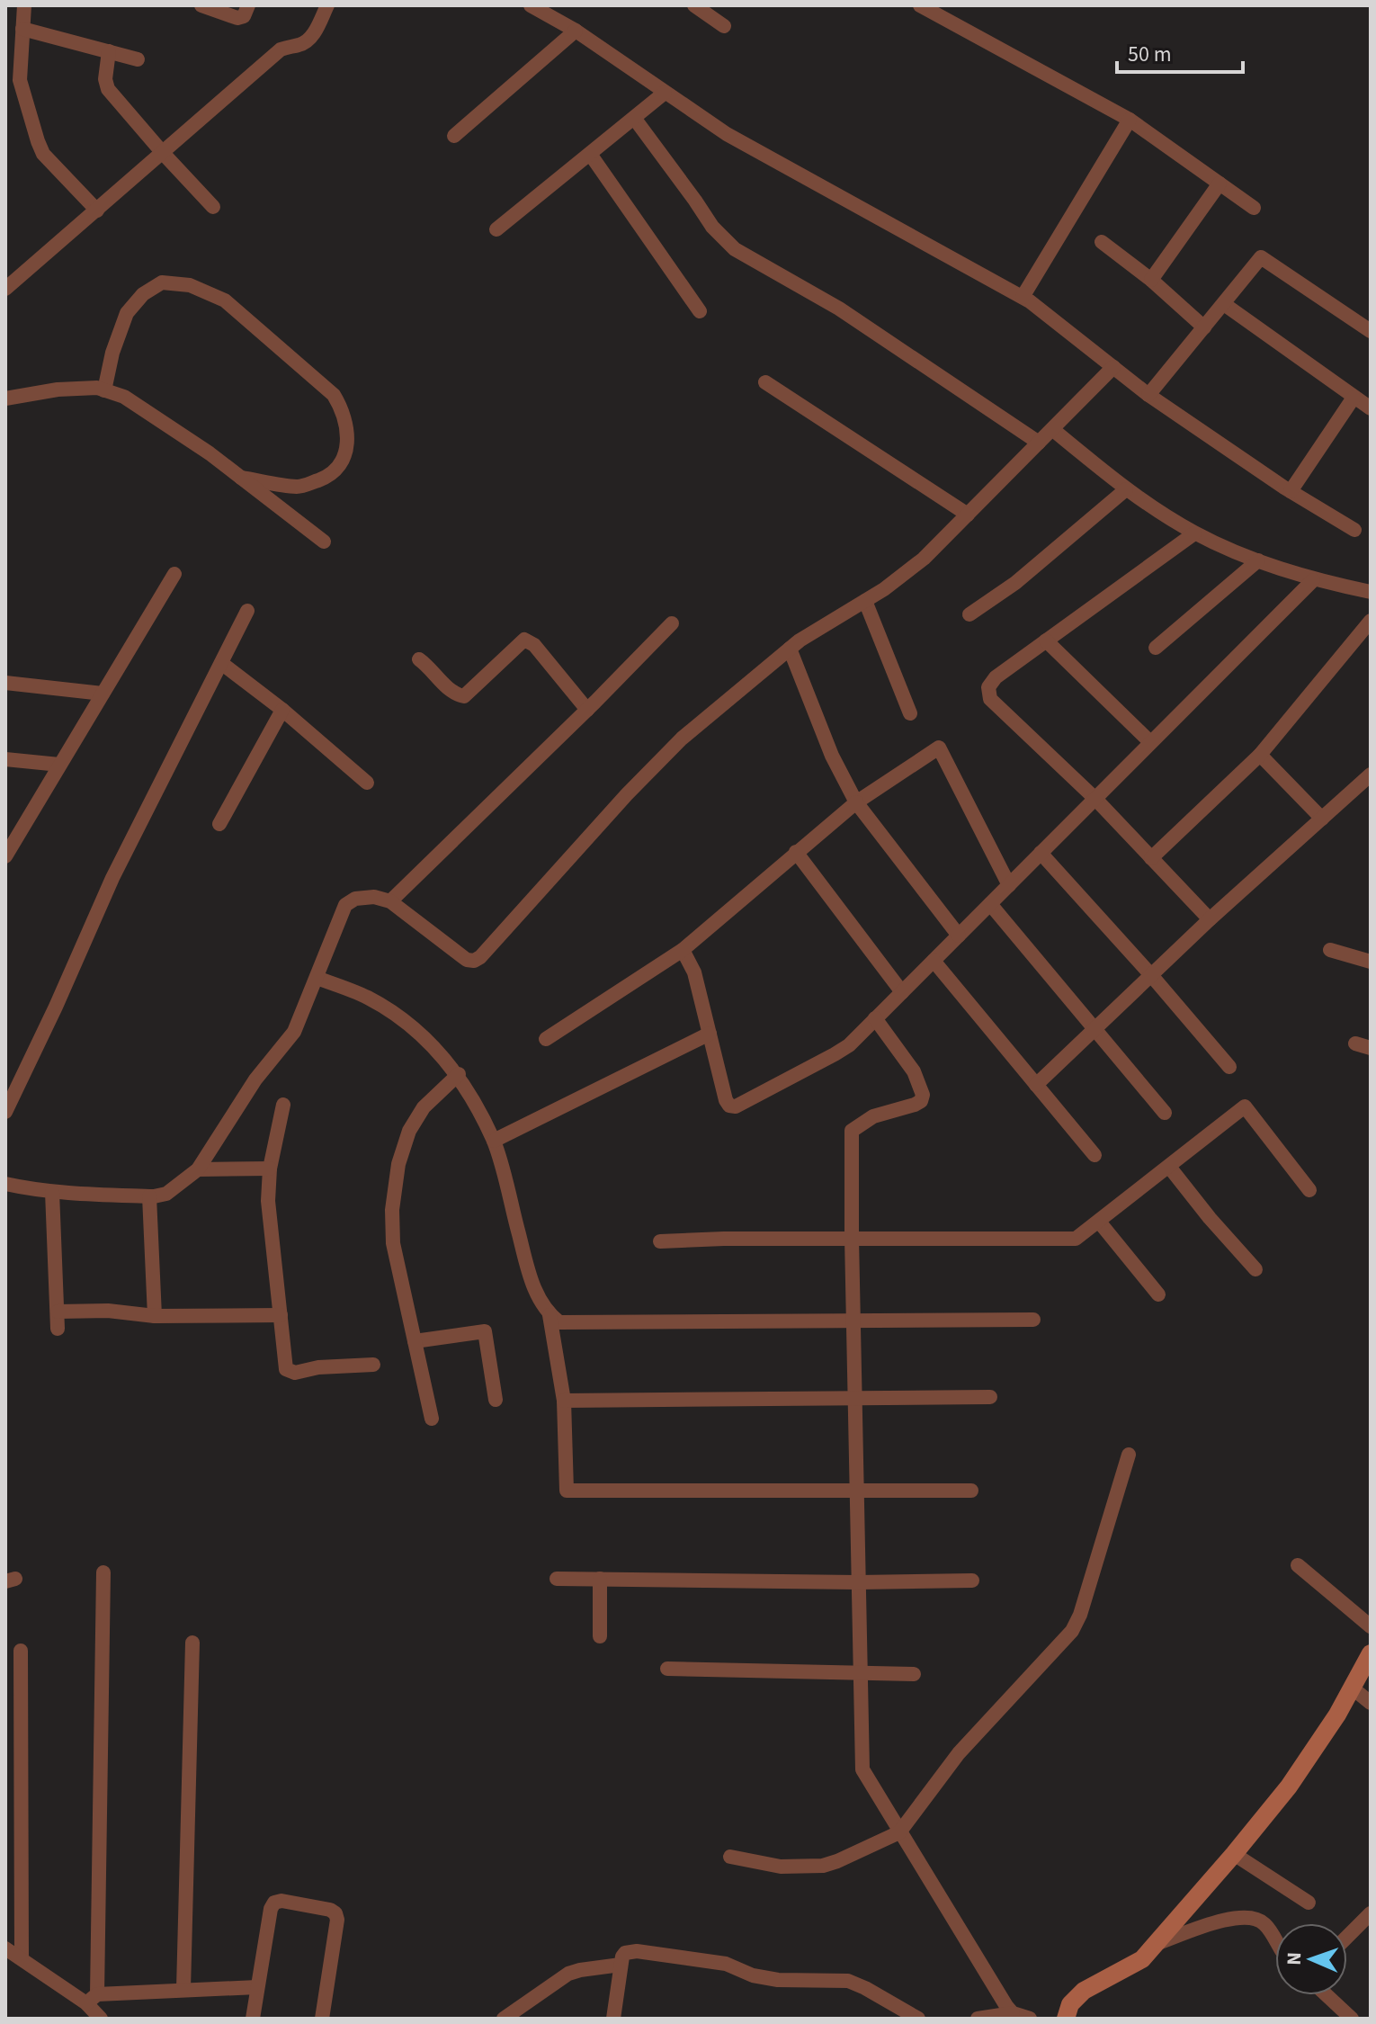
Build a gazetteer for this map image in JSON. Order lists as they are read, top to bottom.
{
  "scale_bar": "50 m",
  "north": "left"
}
